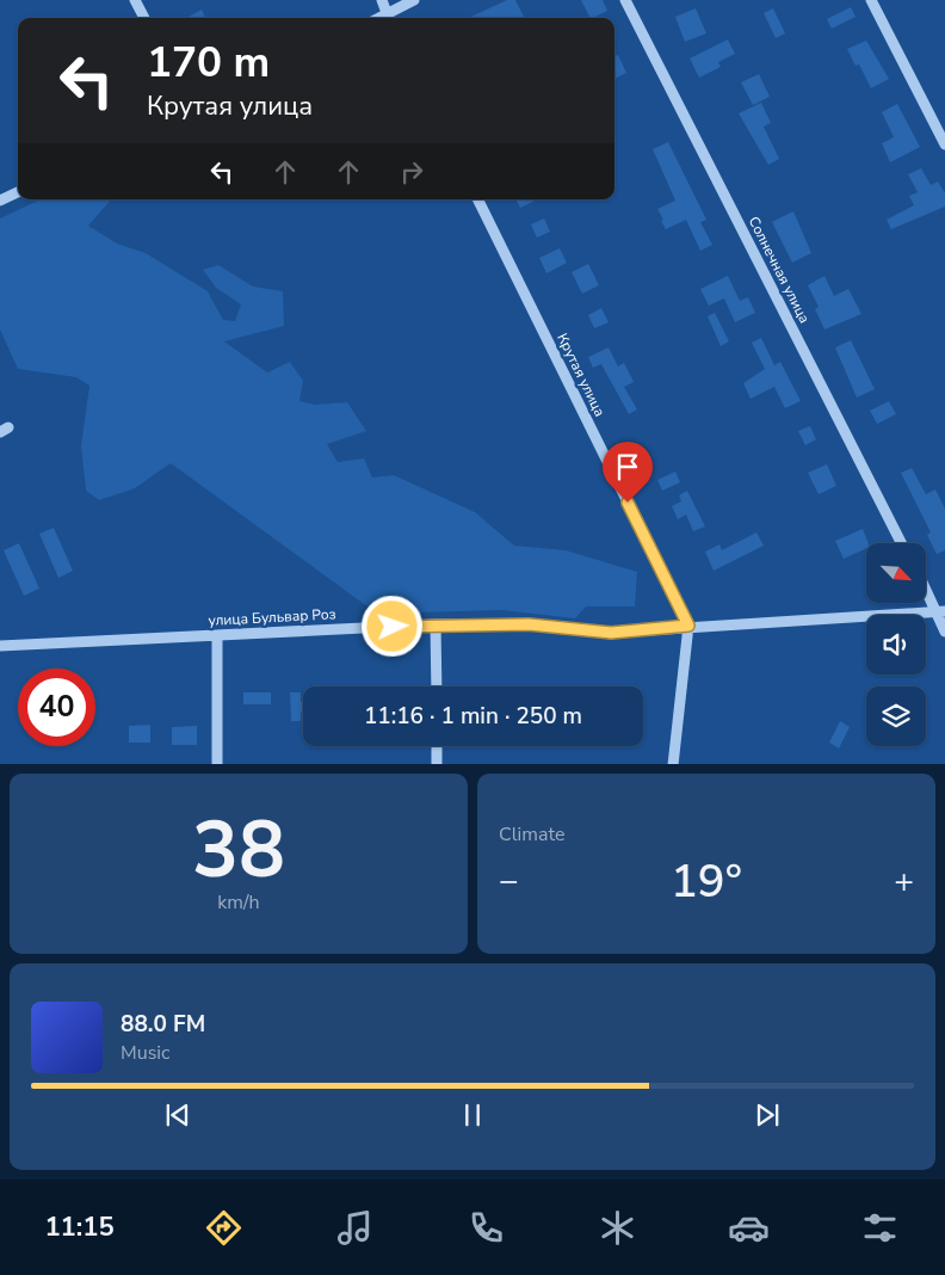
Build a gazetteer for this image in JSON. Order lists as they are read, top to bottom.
{
  "streets": {
    "street": ["Солнечная улица", "Крутая улица", "улица Бульвар Роз"]
  },
  "crossings": [
    ["Крутая улица", "улица Бульвар Роз"]
  ],
  "north": "bottom right",
  "page": {
    "turn": ["170 m", "Крутая улица"],
    "limit": "40",
    "trip": "11:16 · 1 min · 250 m",
    "tile": [
      ["38", "km/h"],
      "Climate"
    ],
    "heat": ["−", "19°", "+"],
    "song": ["88.0 FM", "Music"],
    "tabs": "11:15"
  }
}
